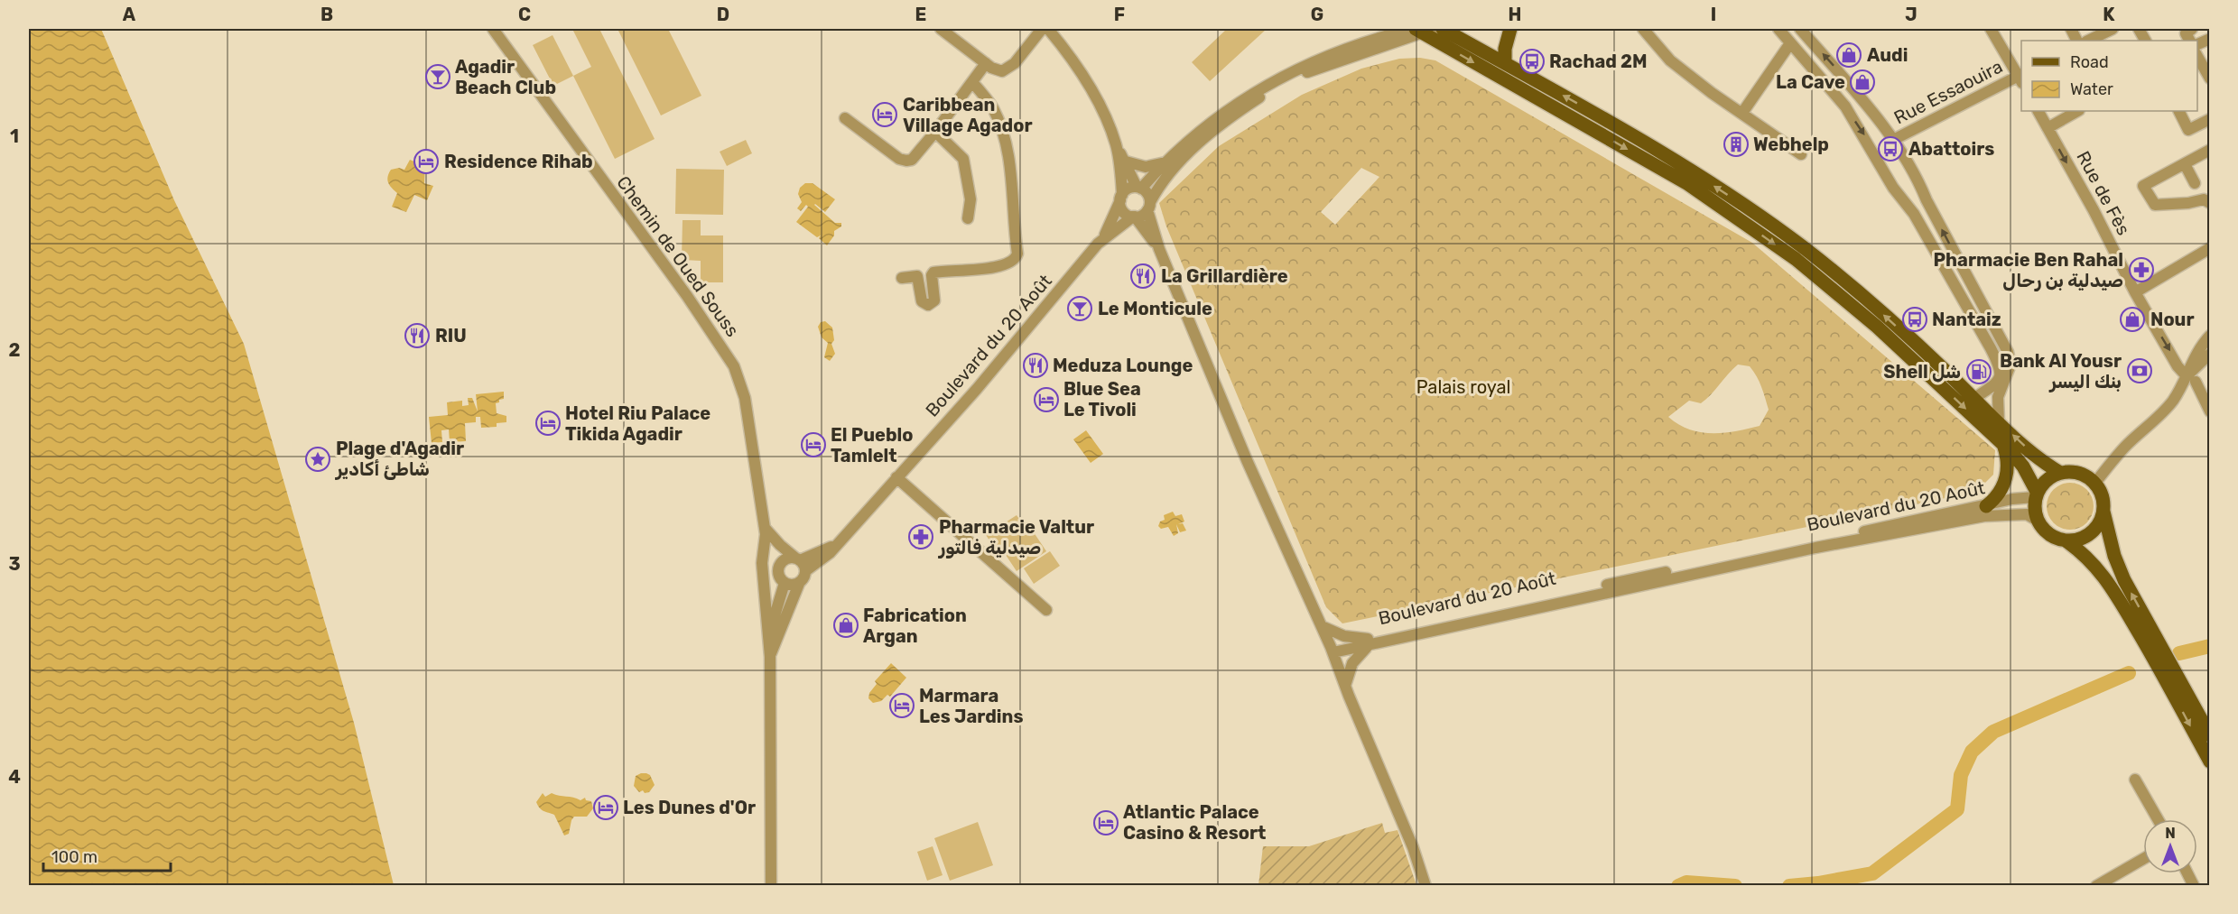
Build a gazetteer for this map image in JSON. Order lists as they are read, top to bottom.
{
  "streets": {
    "street": [
      "Rue Essaouira",
      "Rue de Fès",
      "Chemin de Oued Souss",
      "Boulevard du 20 Août"
    ]
  },
  "crossings": [
    ["Chemin de Oued Souss", "Boulevard du 20 Août"]
  ],
  "one_way": ["Rue de Fès"],
  "parks": ["Palais royal"],
  "places": {
    "shop": [
      "Audi",
      "La Cave",
      "Nour",
      "Fabrication Argan"
    ],
    "bus stop": ["Rachad 2M", "Abattoirs", "Nantaiz"],
    "bar": ["Agadir Beach Club", "Le Monticule"],
    "hotel": [
      "Caribbean Village Agador",
      "Residence Rihab",
      "Blue Sea Le Tivoli",
      "Hotel Riu Palace Tikida Agadir",
      "El Pueblo Tamlelt",
      "Marmara Les Jardins",
      "Les Dunes d'Or",
      "Atlantic Palace Casino & Resort"
    ],
    "building": ["Webhelp"],
    "pharmacy": ["Pharmacie Ben Rahal صيدلية بن رحال", "Pharmacie Valtur صيدلية فالتور"],
    "restaurant": ["La Grillardière", "RIU", "Meduza Lounge"],
    "bank": ["Bank Al Yousr بنك اليسر"],
    "fuel station": ["Shell شل"],
    "place": ["Plage d'Agadir شاطئ أكادير"]
  },
  "legend": ["Road", "Water"],
  "scale_bar": "100 m",
  "north": "top",
  "grid": {
    "columns": [
      "A",
      "B",
      "C",
      "D",
      "E",
      "F",
      "G",
      "H",
      "I",
      "J",
      "K"
    ],
    "rows": [
      "1",
      "2",
      "3",
      "4"
    ]
  }
}
